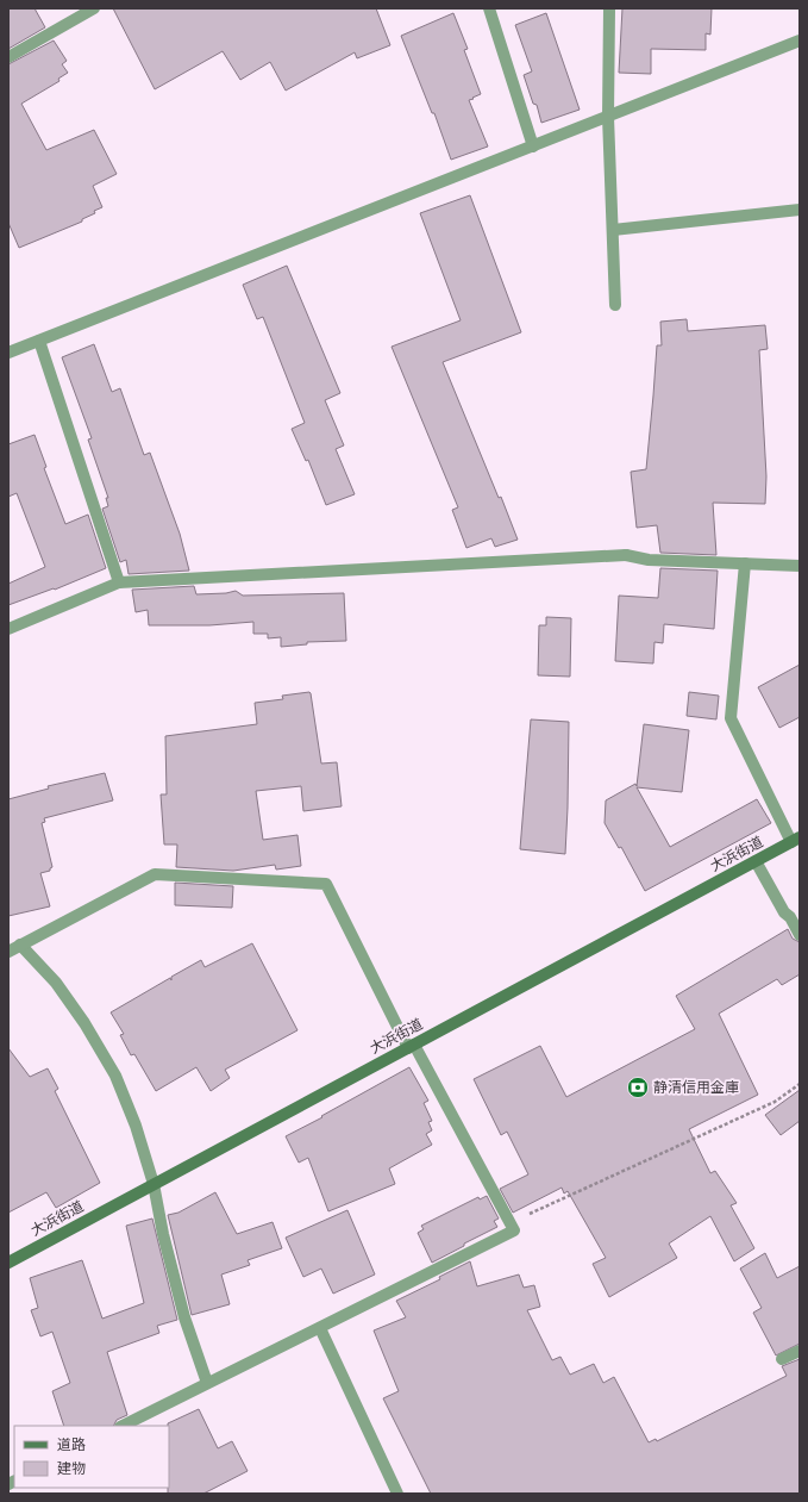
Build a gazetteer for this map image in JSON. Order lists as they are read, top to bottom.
{
  "streets": {
    "street": ["大浜街道"]
  },
  "places": {
    "bank": ["静清信用金庫"]
  },
  "legend": ["道路", "建物"]
}
